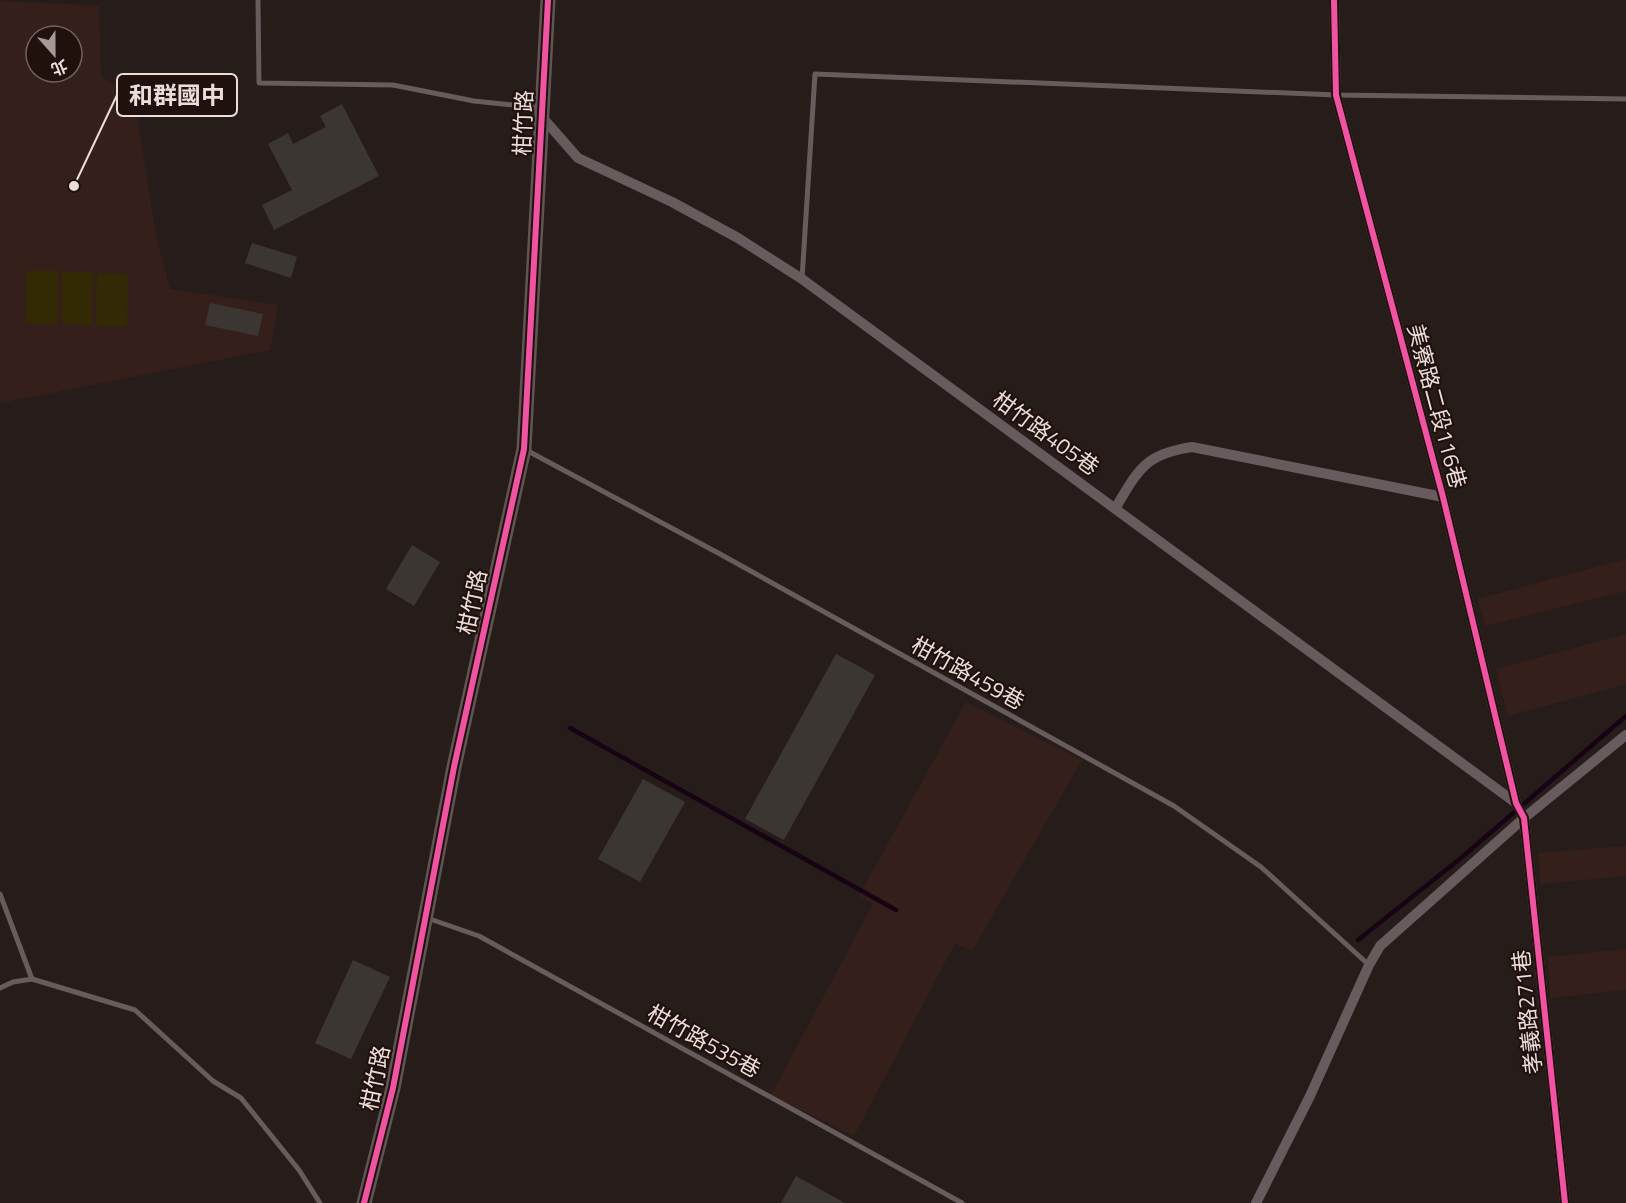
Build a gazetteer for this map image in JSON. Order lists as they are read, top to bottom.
{
  "streets": {
    "street": [
      "柑竹路",
      "美寮路二段116巷",
      "柑竹路405巷",
      "孝義路271巷"
    ],
    "lane": ["柑竹路459巷", "柑竹路535巷"]
  },
  "crossings": [
    ["柑竹路", "柑竹路405巷"],
    ["柑竹路", "柑竹路459巷"],
    ["柑竹路", "柑竹路535巷"],
    ["美寮路二段116巷", "柑竹路405巷"],
    ["美寮路二段116巷", "孝義路271巷"]
  ],
  "places": ["和群國中"],
  "north": "bottom"
}
